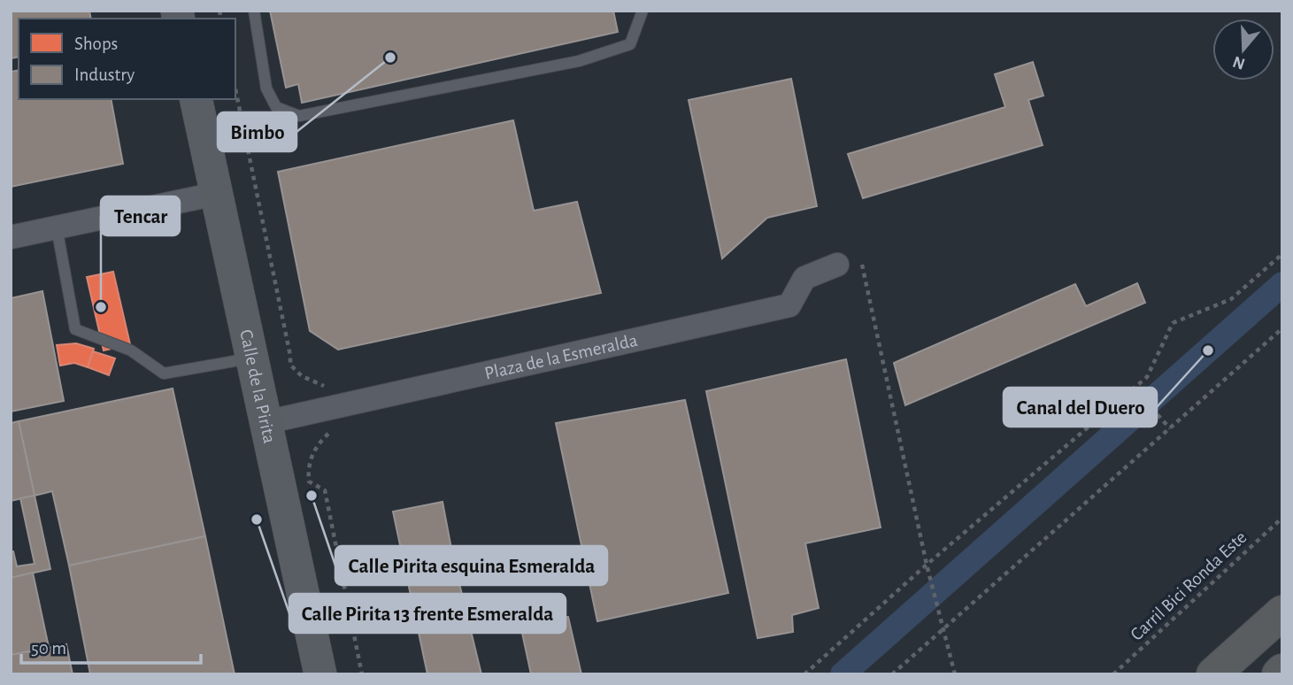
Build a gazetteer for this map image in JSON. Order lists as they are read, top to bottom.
{
  "streets": {
    "street": ["Plaza de la Esmeralda", "Calle de la Pirita"],
    "path": ["Carril Bici Ronda Este"]
  },
  "crossings": [
    ["Plaza de la Esmeralda", "Calle de la Pirita"]
  ],
  "places": [
    "Bimbo",
    "Tencar",
    "Canal del Duero",
    "Calle Pirita esquina Esmeralda",
    "Calle Pirita 13 frente Esmeralda"
  ],
  "legend": ["Shops", "Industry"],
  "scale_bar": "50 m",
  "north": "bottom"
}
